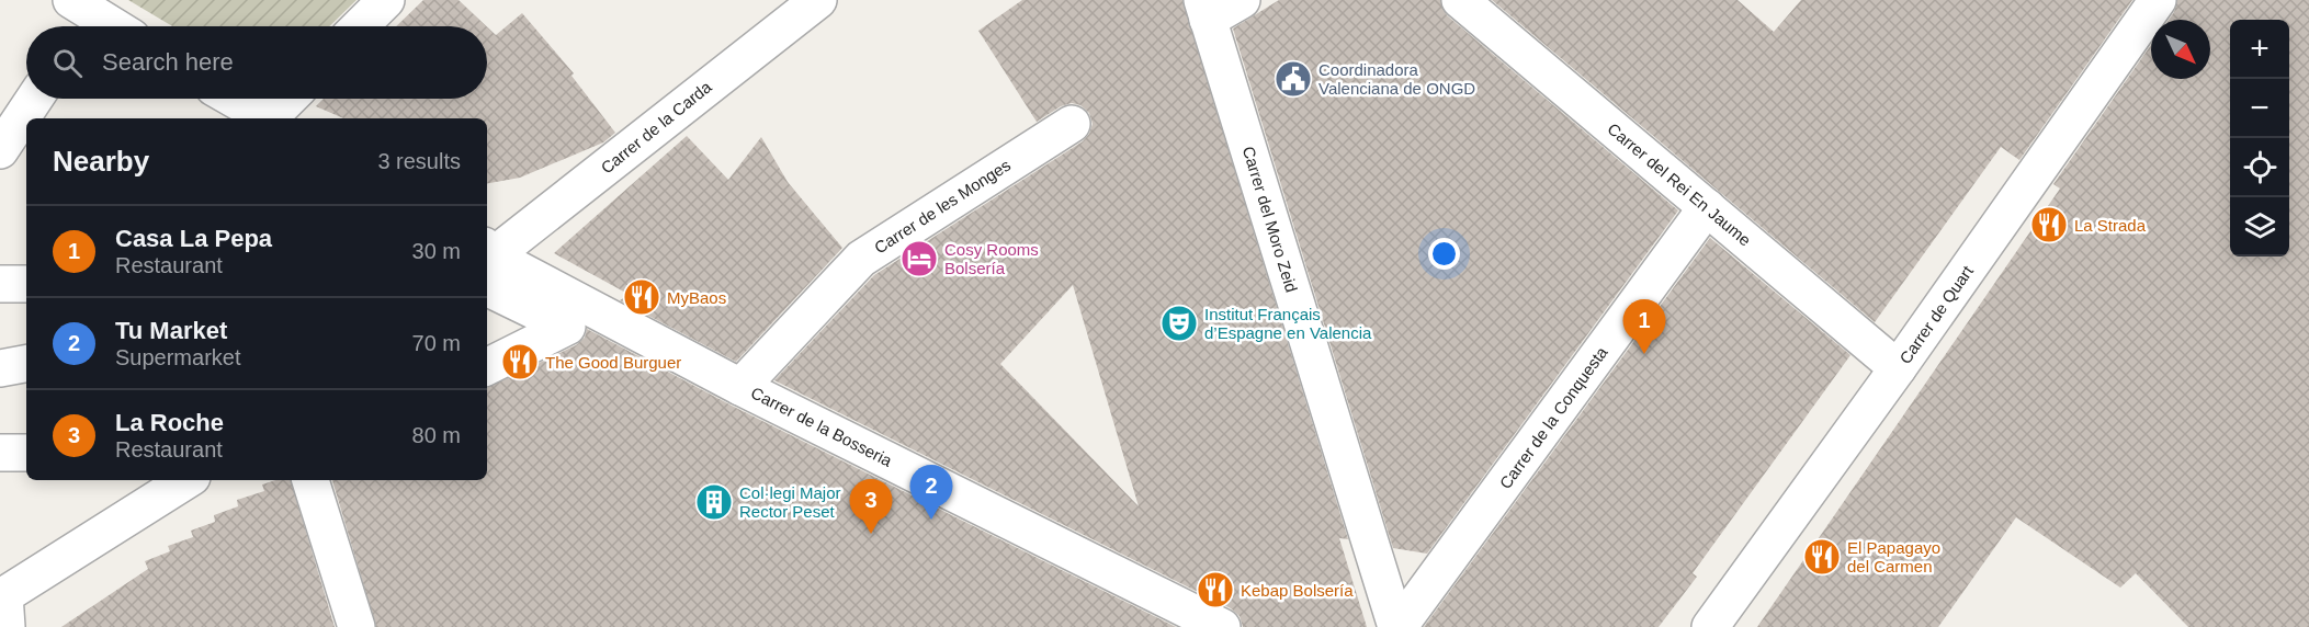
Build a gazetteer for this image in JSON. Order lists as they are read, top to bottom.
{
  "streets": {
    "street": [
      "Carrer de la Carda",
      "Carrer del Rei En Jaume",
      "Carrer de les Monges",
      "Carrer del Moro Zeid",
      "Carrer de Quart",
      "Carrer de la Conquesta",
      "Carrer de la Bosseria"
    ]
  },
  "crossings": [
    ["Carrer del Rei En Jaume", "Carrer de Quart"],
    ["Carrer del Rei En Jaume", "Carrer de la Conquesta"],
    ["Carrer de les Monges", "Carrer de la Bosseria"],
    ["Carrer del Moro Zeid", "Carrer de la Conquesta"]
  ],
  "places": {
    "public building": ["Coordinadora Valenciana de ONGD"],
    "restaurant": [
      "La Strada",
      "MyBaos",
      "The Good Burguer",
      "El Papagayo del Carmen",
      "Kebap Bolsería"
    ],
    "hotel": ["Cosy Rooms Bolsería"],
    "theatre": ["Institut Français d’Espagne en Valencia"],
    "building": ["Col·legi Major Rector Peset"]
  },
  "north": "bottom right",
  "page": {
    "map_buttons": ["+", "−"],
    "search": "Search here",
    "heading": ["Nearby", "3 results"],
    "list": [
      {
        "mark": "1",
        "name": "Casa La Pepa",
        "note": "Restaurant",
        "value": "30 m"
      },
      {
        "mark": "2",
        "name": "Tu Market",
        "note": "Supermarket",
        "value": "70 m"
      },
      {
        "mark": "3",
        "name": "La Roche",
        "note": "Restaurant",
        "value": "80 m"
      }
    ],
    "pins": ["1", "2", "3"]
  }
}
